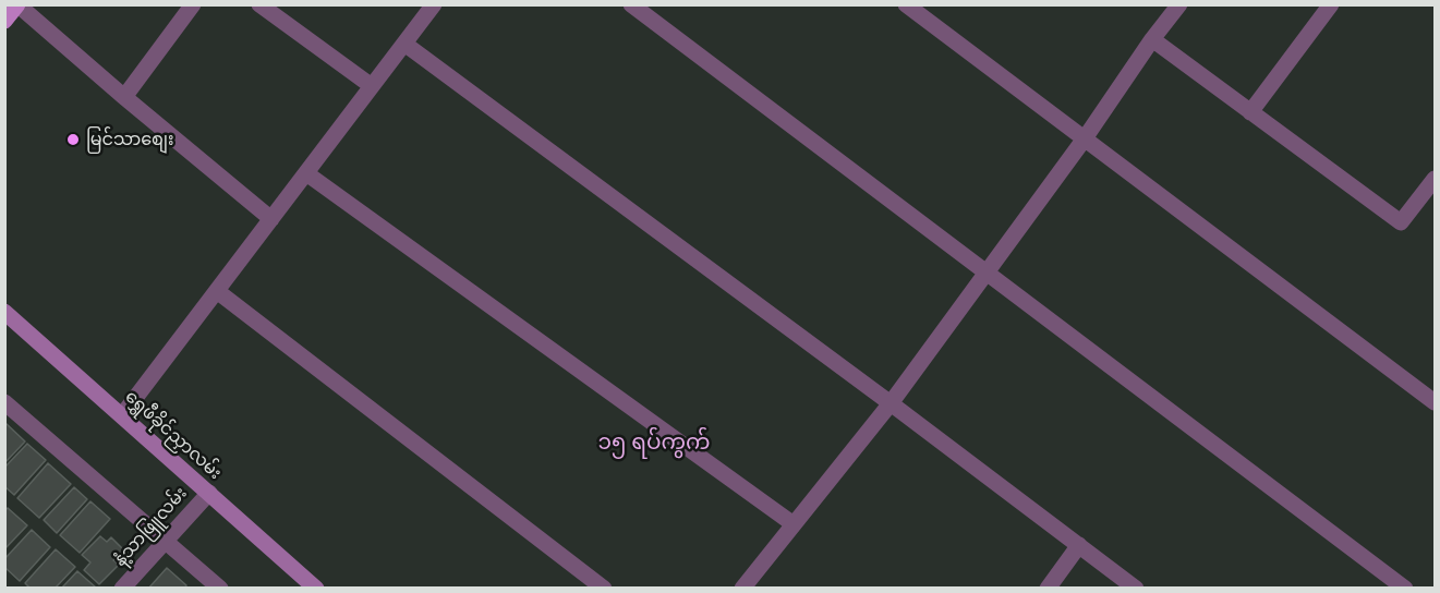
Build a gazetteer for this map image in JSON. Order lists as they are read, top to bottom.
{
  "streets": {
    "street": ["ရွှေဖီခိုင်ညှာလမ်း", "နံ့သာဖြူလမ်း"]
  },
  "crossings": [
    ["ရွှေဖီခိုင်ညှာလမ်း", "နံ့သာဖြူလမ်း"]
  ],
  "districts": ["၁၅ ရပ်ကွက်"],
  "places": ["မြင်သာစျေး"]
}
